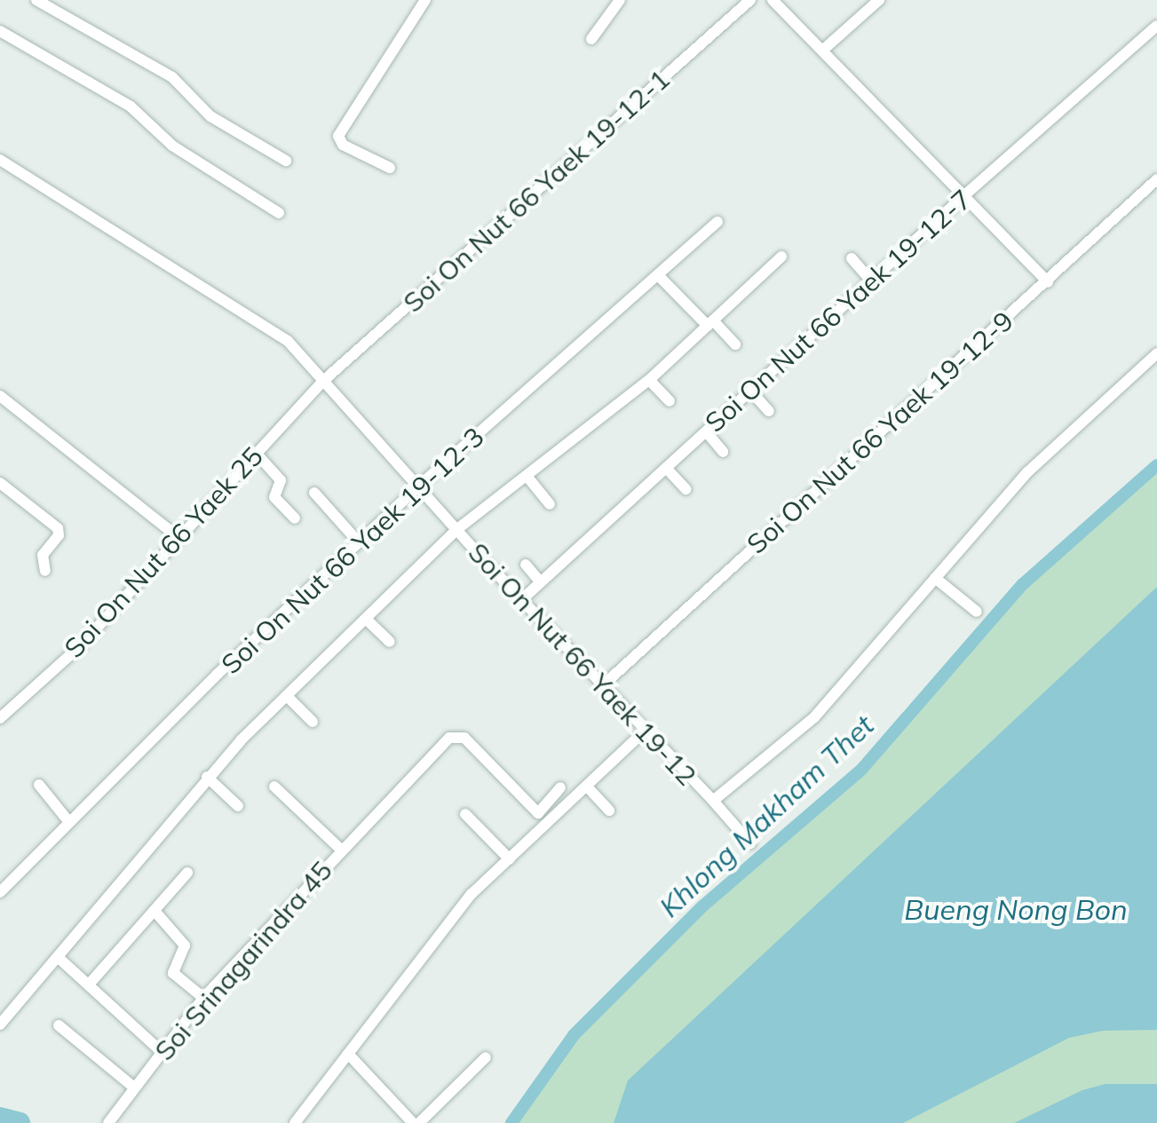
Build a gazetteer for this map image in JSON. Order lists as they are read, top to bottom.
{
  "streets": {
    "street": [
      "Soi On Nut 66 Yaek 19-12-1",
      "Soi On Nut 66 Yaek 19-12-7",
      "Soi On Nut 66 Yaek 19-12-9",
      "Soi On Nut 66 Yaek 19-12-3",
      "Soi On Nut 66 Yaek 25",
      "Soi On Nut 66 Yaek 19-12",
      "Soi Srinagarindra 45"
    ]
  },
  "crossings": [
    ["Soi On Nut 66 Yaek 19-12-1", "Soi On Nut 66 Yaek 25"],
    ["Soi On Nut 66 Yaek 19-12-1", "Soi On Nut 66 Yaek 19-12"],
    ["Soi On Nut 66 Yaek 19-12-7", "Soi On Nut 66 Yaek 19-12"],
    ["Soi On Nut 66 Yaek 19-12-9", "Soi On Nut 66 Yaek 19-12"],
    ["Soi On Nut 66 Yaek 19-12-3", "Soi On Nut 66 Yaek 19-12"],
    ["Soi On Nut 66 Yaek 25", "Soi On Nut 66 Yaek 19-12"]
  ],
  "water": ["Khlong Makham Thet", "Bueng Nong Bon"]
}
